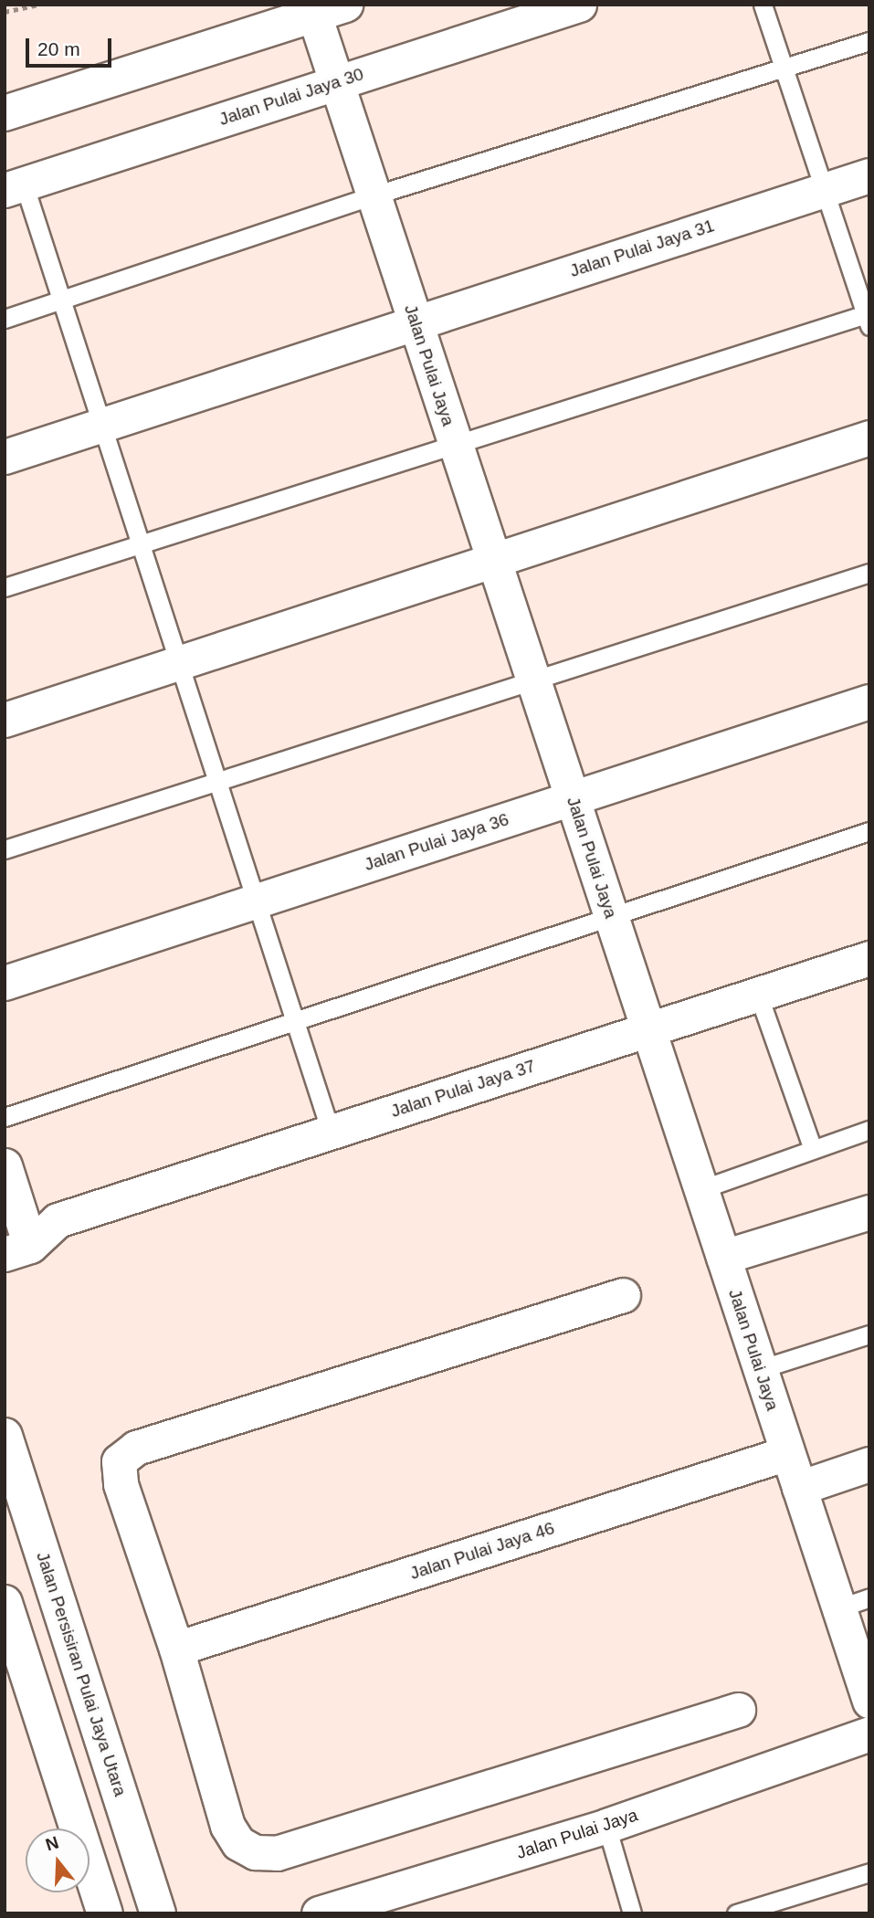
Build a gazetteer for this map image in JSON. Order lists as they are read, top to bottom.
{
  "streets": {
    "street": [
      "Jalan Pulai Jaya 30",
      "Jalan Pulai Jaya 31",
      "Jalan Pulai Jaya",
      "Jalan Pulai Jaya 36",
      "Jalan Pulai Jaya 37",
      "Jalan Pulai Jaya 46",
      "Jalan Persisiran Pulai Jaya Utara"
    ]
  },
  "crossings": [
    ["Jalan Pulai Jaya 30", "Jalan Pulai Jaya"],
    ["Jalan Pulai Jaya 31", "Jalan Pulai Jaya"],
    ["Jalan Pulai Jaya", "Jalan Pulai Jaya 36"],
    ["Jalan Pulai Jaya", "Jalan Pulai Jaya 37"],
    ["Jalan Pulai Jaya", "Jalan Pulai Jaya 46"]
  ],
  "scale_bar": "20 m",
  "north": "top"
}
